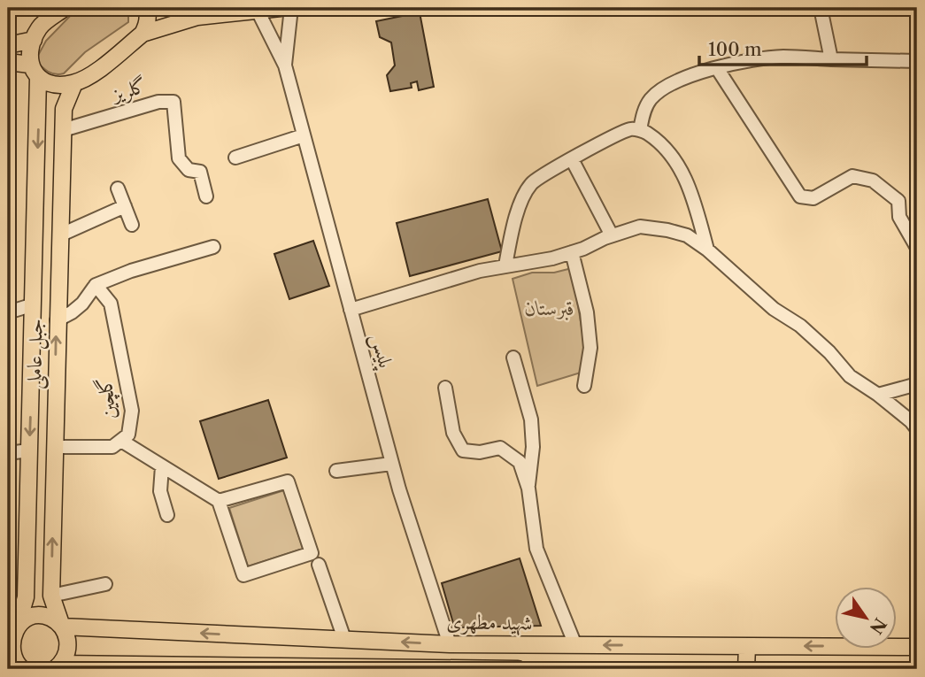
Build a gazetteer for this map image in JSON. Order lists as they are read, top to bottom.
{
  "streets": {
    "main road": ["جبل عاملی", "شهید مطهری"],
    "street": ["گلریز", "پلیس", "گلچین"]
  },
  "crossings": [
    ["گلریز", "جبل عاملی"],
    ["پلیس", "شهید مطهری"],
    ["جبل عاملی", "گلچین"],
    ["جبل عاملی", "شهید مطهری"]
  ],
  "parks": ["قبرستان"],
  "scale_bar": "100 m",
  "north": "bottom right"
}
